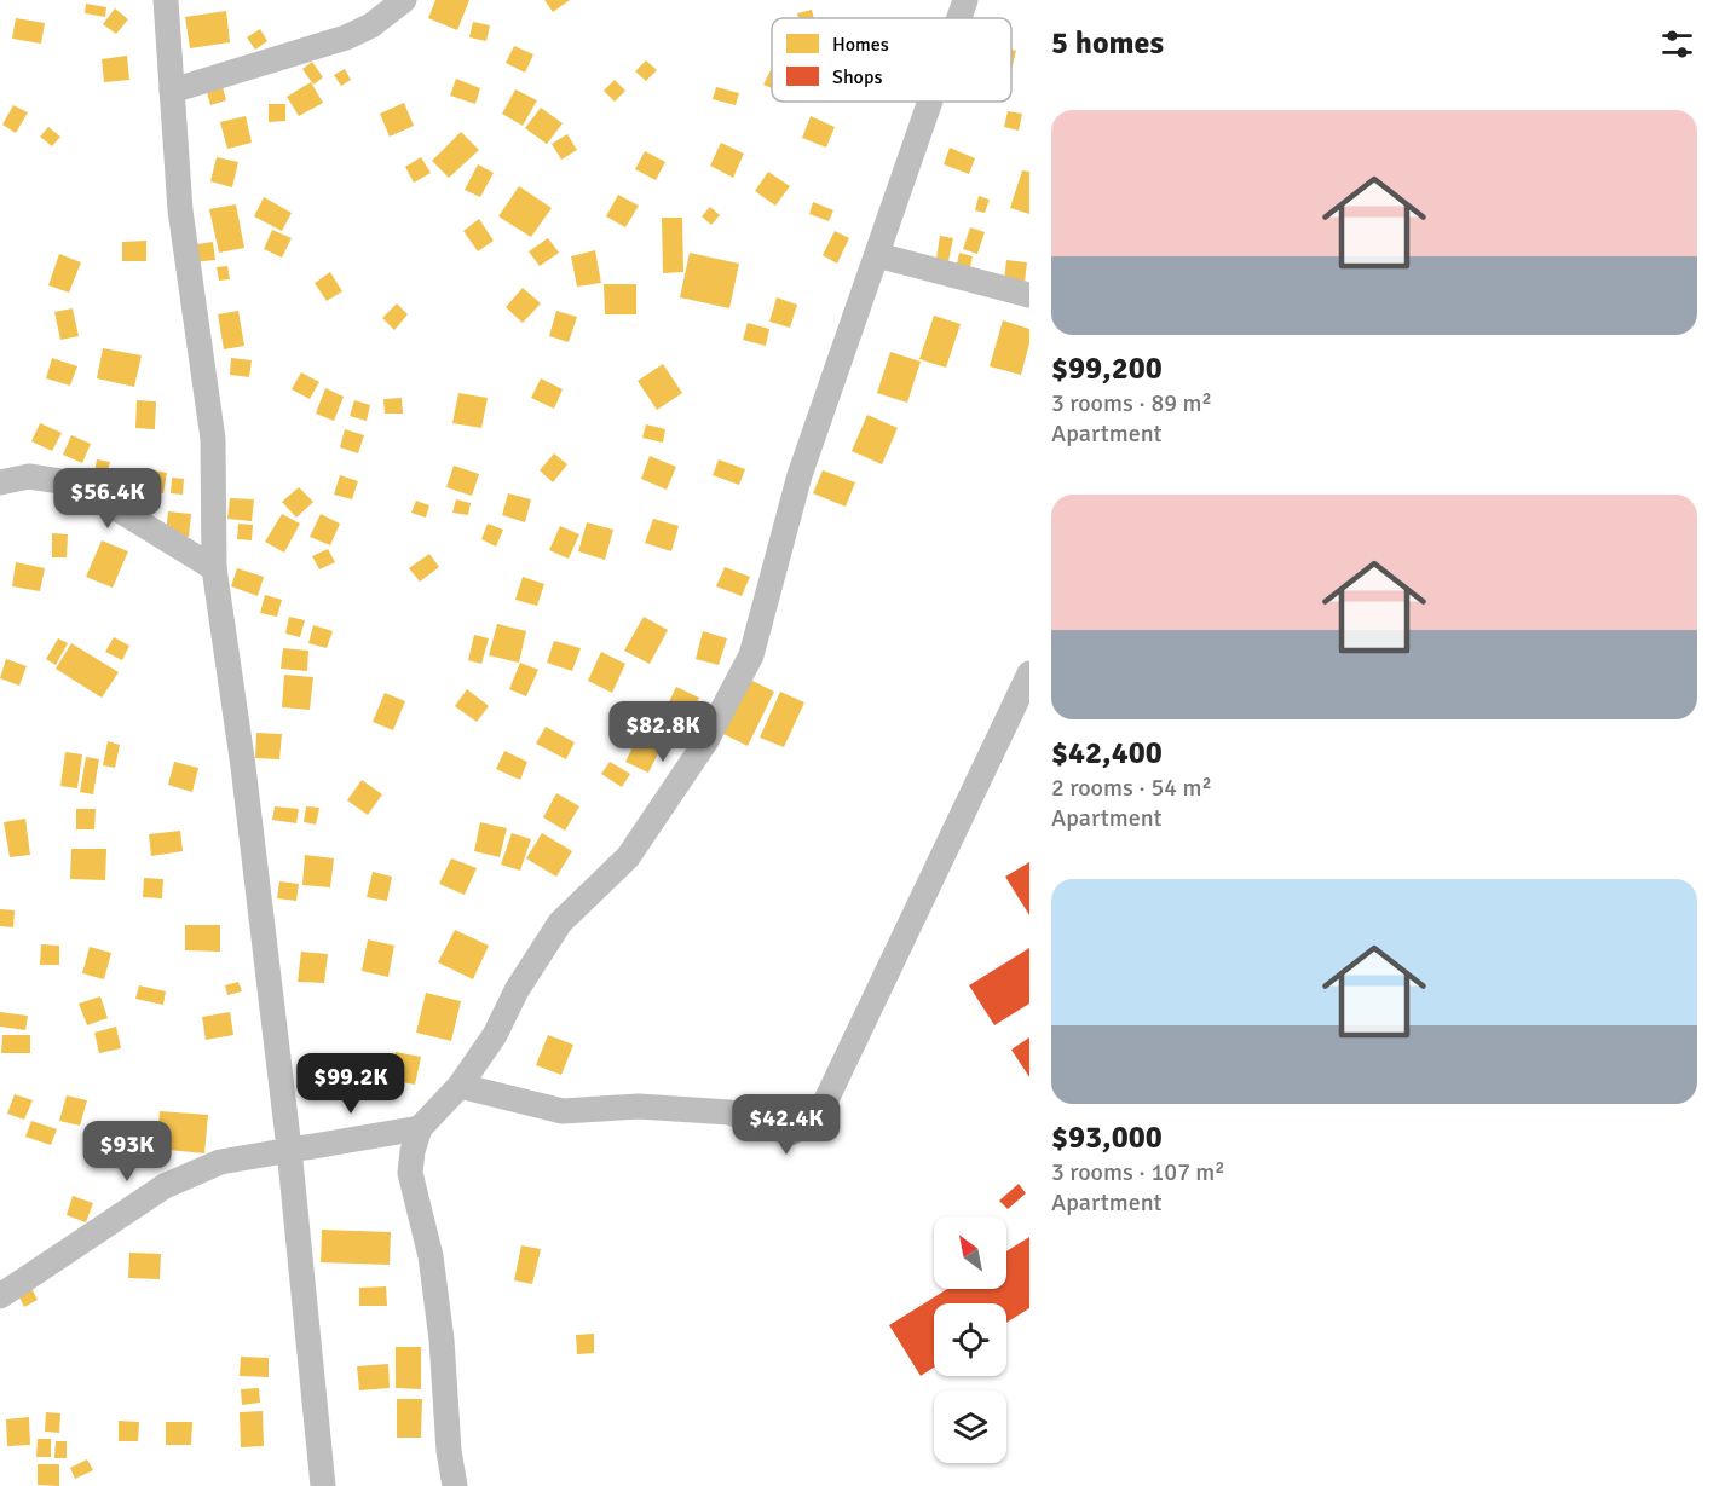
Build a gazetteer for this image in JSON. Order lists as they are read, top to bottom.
{
  "legend": ["Homes", "Shops"],
  "north": "top left",
  "page": {
    "heading": "5 homes",
    "list": [
      {
        "name": "$99,200",
        "note": "3 rooms · 89 m² · Apartment"
      },
      {
        "name": "$42,400",
        "note": "2 rooms · 54 m² · Apartment"
      },
      {
        "name": "$93,000",
        "note": "3 rooms · 107 m² · Apartment"
      }
    ],
    "price": [
      "$56.4K",
      "$82.8K",
      "$99.2K",
      "$42.4K",
      "$93K"
    ]
  }
}
